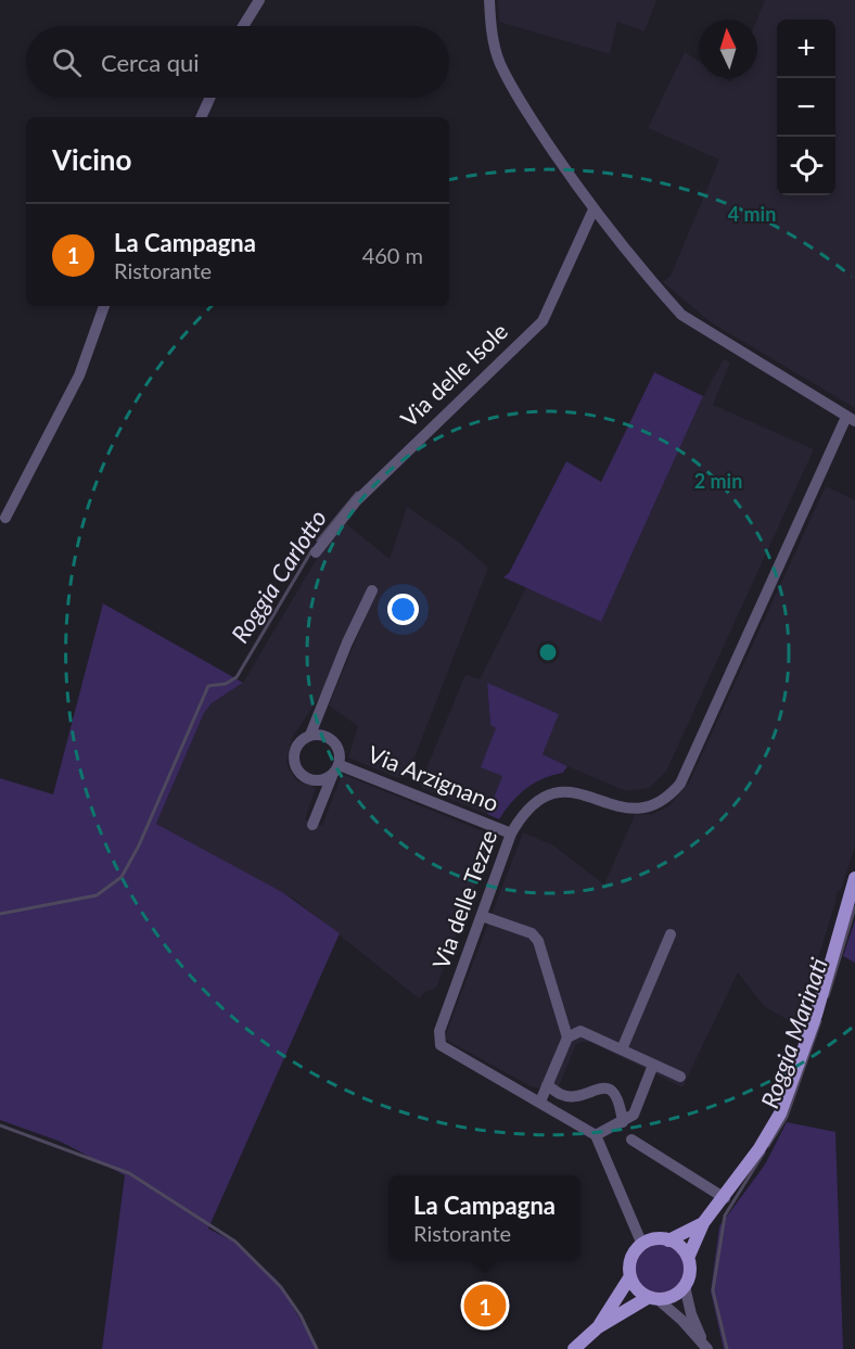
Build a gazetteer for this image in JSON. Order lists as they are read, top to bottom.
{
  "streets": {
    "street": ["Via delle Isole", "Via Arzignano", "Via delle Tezze"]
  },
  "crossings": [
    ["Via Arzignano", "Via delle Tezze"]
  ],
  "water": ["Roggia Carlotto", "Roggia Marinati"],
  "north": "top",
  "page": {
    "map_buttons": ["+", "−"],
    "search": "Cerca qui",
    "heading": "Vicino",
    "list": [
      {
        "mark": "1",
        "name": "La Campagna",
        "note": "Ristorante",
        "value": "460 m"
      }
    ],
    "popup": ["La Campagna", "Ristorante"],
    "pins": "1"
  },
  "rings": ["4 min", "2 min"]
}
